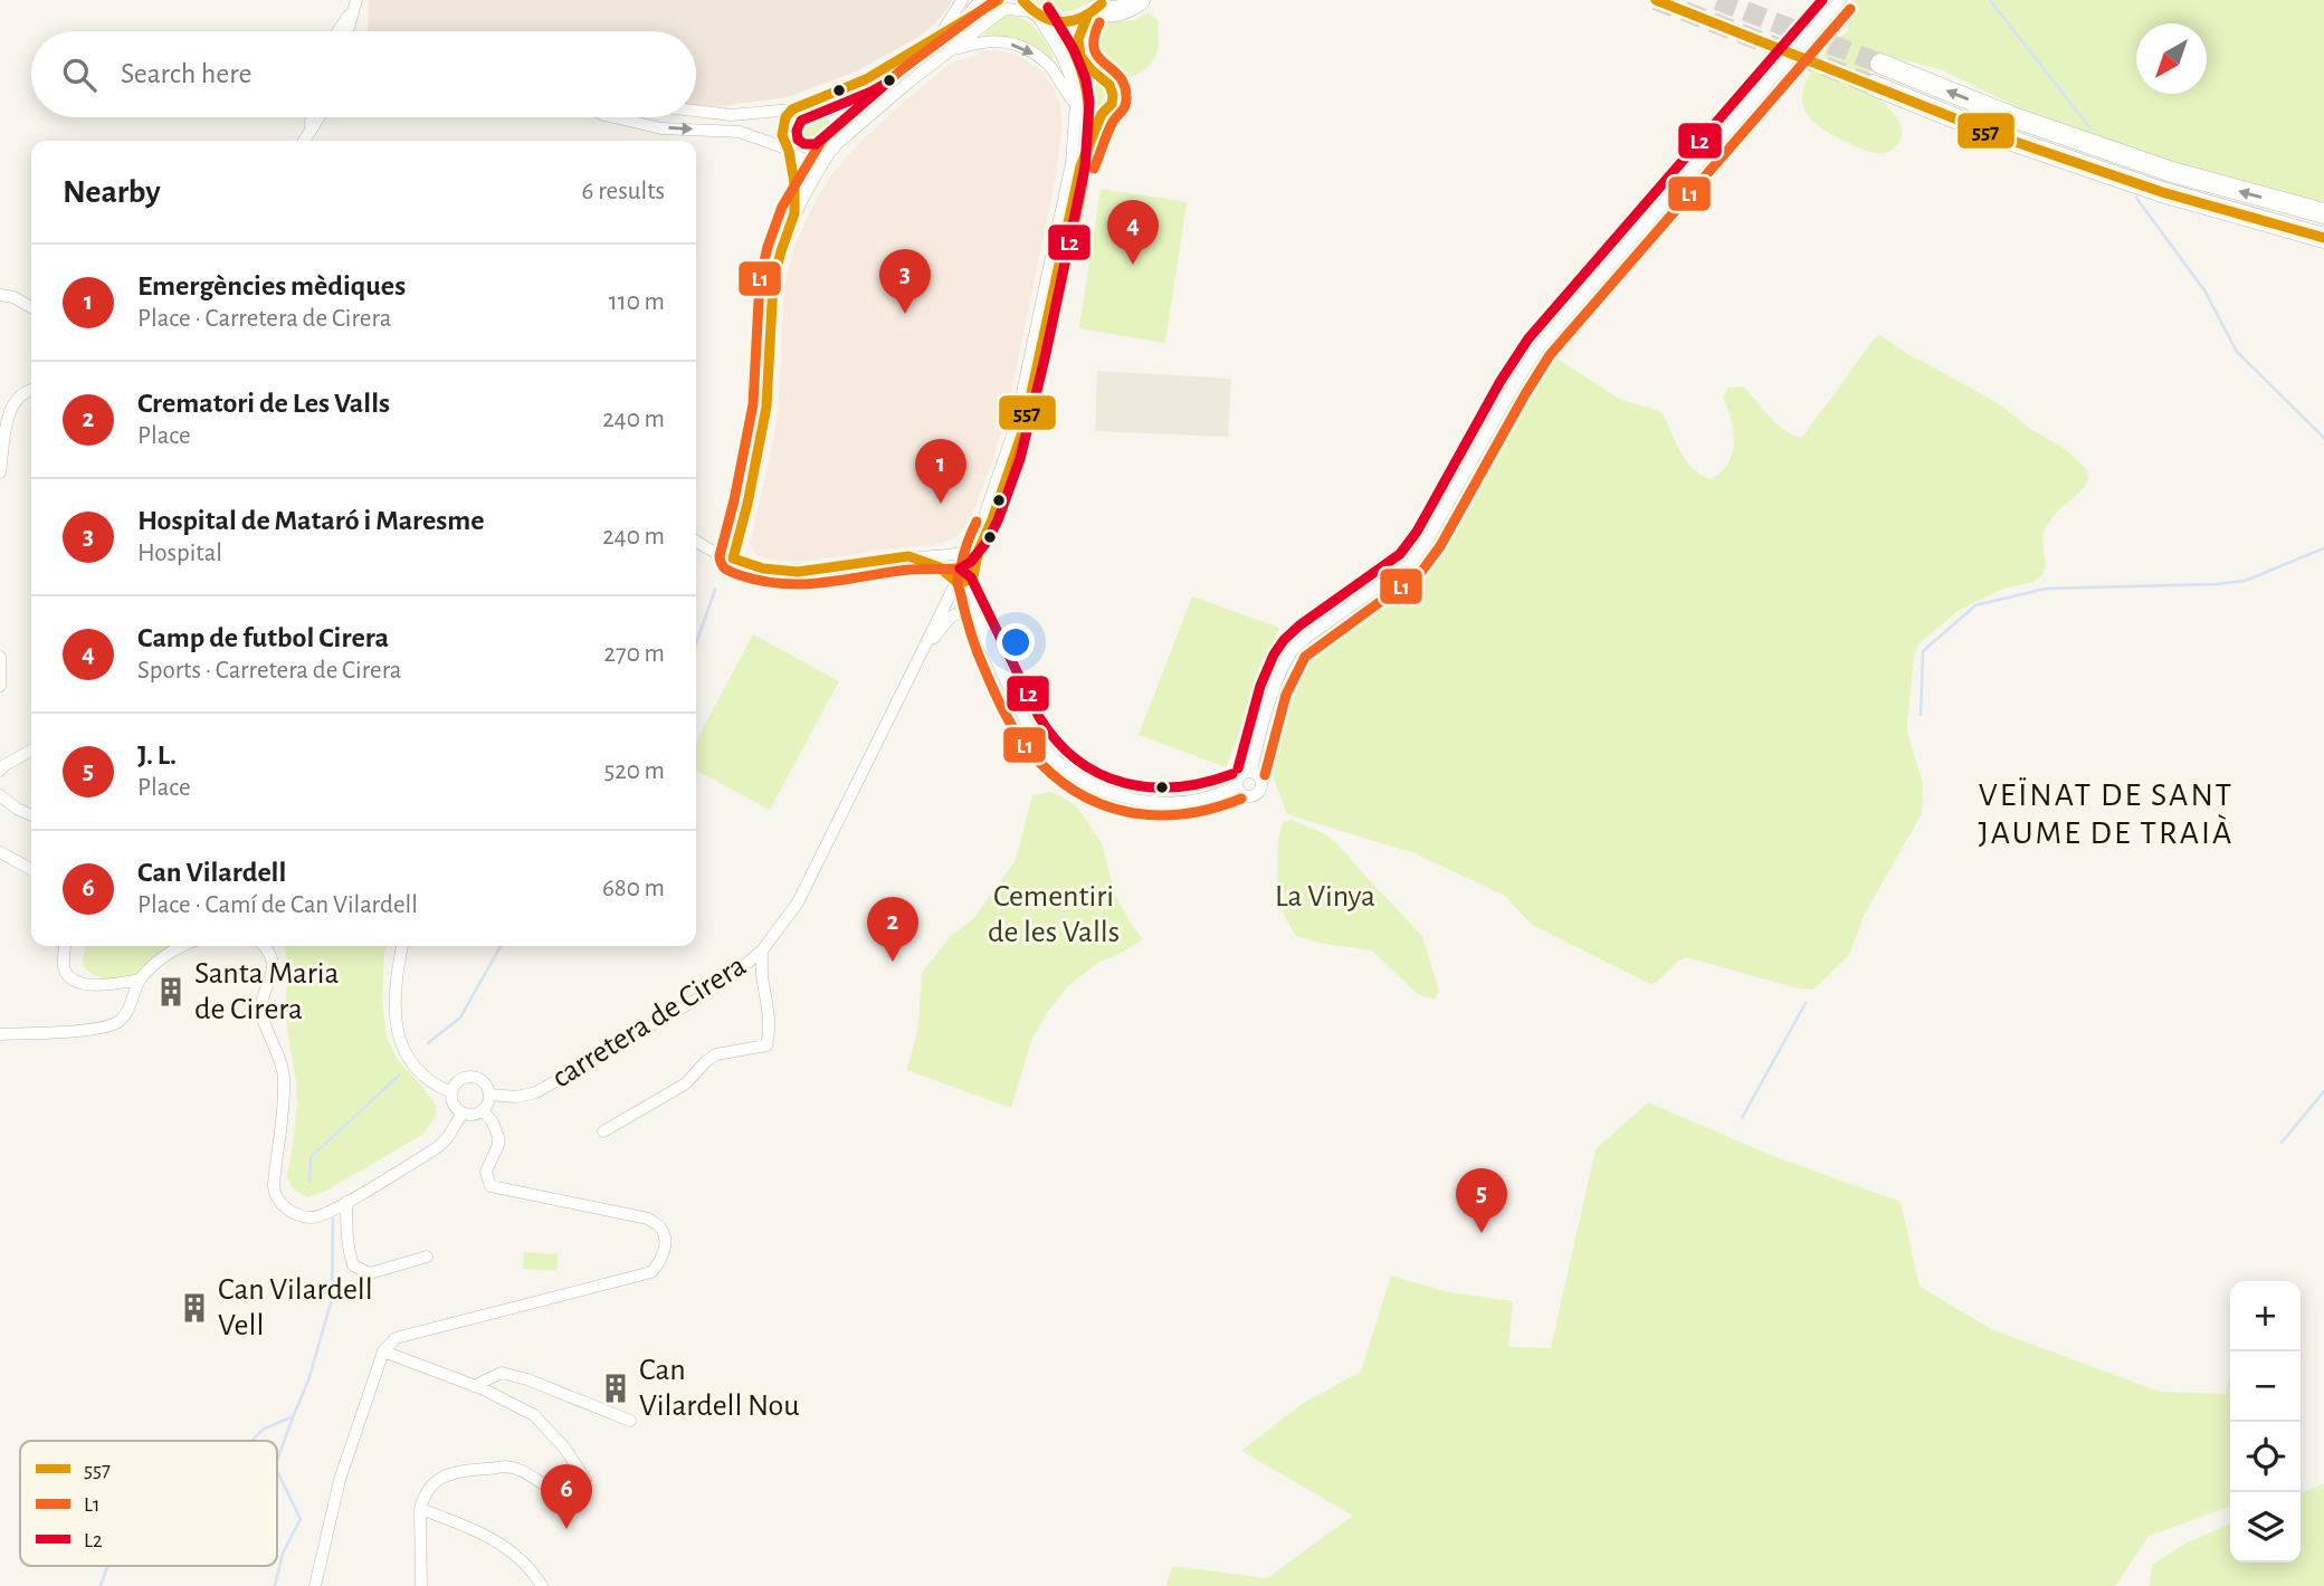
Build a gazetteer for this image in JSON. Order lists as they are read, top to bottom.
{
  "streets": {
    "street": ["carretera de Cirera"]
  },
  "districts": ["VEÏNAT DE SANT JAUME DE TRAIÀ"],
  "parks": ["Cementiri de les Valls", "La Vinya"],
  "places": {
    "building": ["Santa Maria de Cirera", "Can Vilardell Vell", "Can Vilardell Nou"]
  },
  "lines": ["transit line 557", "transit line L1", "transit line L2"],
  "legend": ["557", "L1", "L2"],
  "north": "bottom left",
  "page": {
    "search": "Search here",
    "heading": ["Nearby", "6 results"],
    "pins": [
      "4",
      "3",
      "1",
      "2",
      "5",
      "6"
    ],
    "list": [
      {
        "mark": "1",
        "name": "Emergències mèdiques",
        "note": "Place · Carretera de Cirera",
        "value": "110 m"
      },
      {
        "mark": "2",
        "name": "Crematori de Les Valls",
        "note": "Place",
        "value": "240 m"
      },
      {
        "mark": "3",
        "name": "Hospital de Mataró i Maresme",
        "note": "Hospital",
        "value": "240 m"
      },
      {
        "mark": "4",
        "name": "Camp de futbol Cirera",
        "note": "Sports · Carretera de Cirera",
        "value": "270 m"
      },
      {
        "mark": "5",
        "name": "J. L.",
        "note": "Place",
        "value": "520 m"
      },
      {
        "mark": "6",
        "name": "Can Vilardell",
        "note": "Place · Camí de Can Vilardell",
        "value": "680 m"
      }
    ],
    "map_buttons": ["+", "−"]
  }
}
